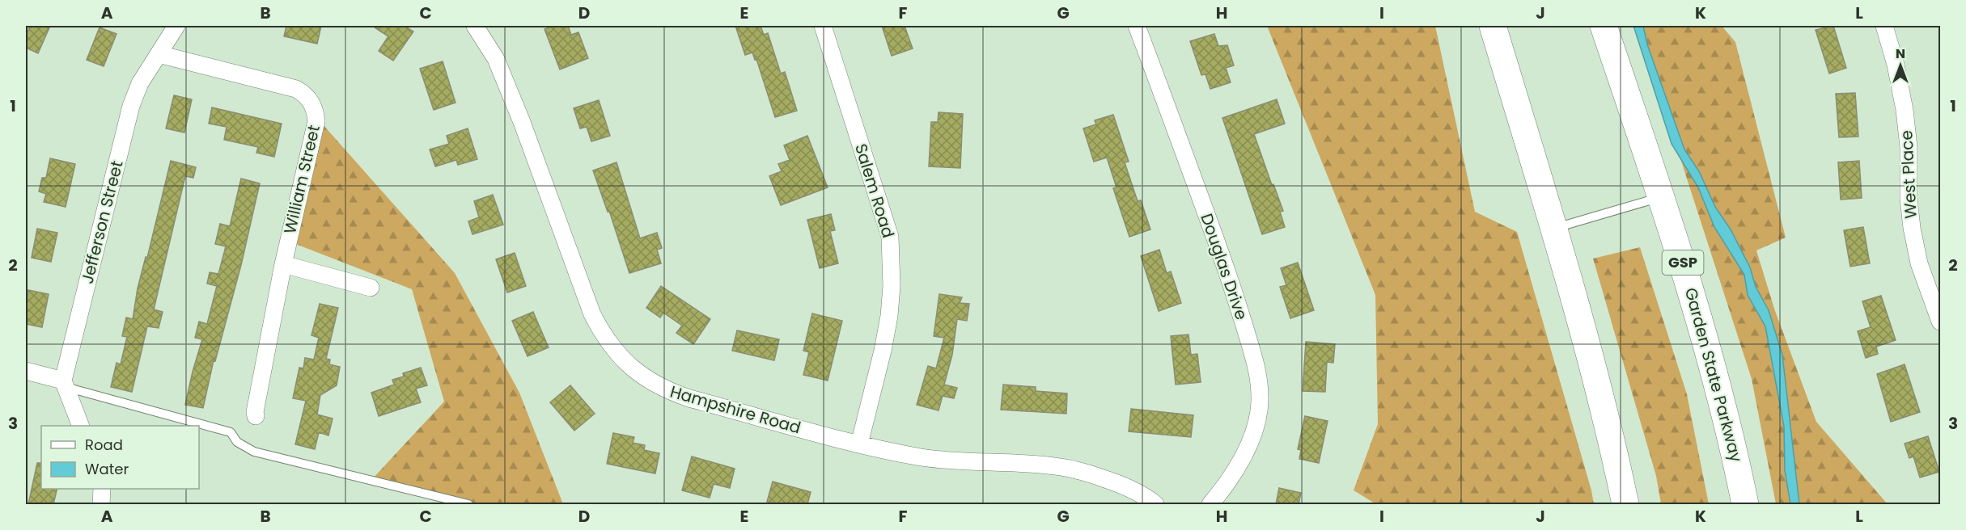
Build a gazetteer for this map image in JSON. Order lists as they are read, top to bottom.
{
  "streets": {
    "highway": ["GSP", "Garden State Parkway"],
    "street": [
      "West Place",
      "William Street",
      "Salem Road",
      "Jefferson Street",
      "Douglas Drive",
      "Hampshire Road"
    ]
  },
  "crossings": [
    ["William Street", "Jefferson Street"],
    ["Salem Road", "Hampshire Road"]
  ],
  "legend": ["Road", "Water"],
  "north": "top",
  "grid": {
    "columns": [
      "A",
      "B",
      "C",
      "D",
      "E",
      "F",
      "G",
      "H",
      "I",
      "J",
      "K",
      "L"
    ],
    "rows": ["1", "2", "3"]
  }
}
